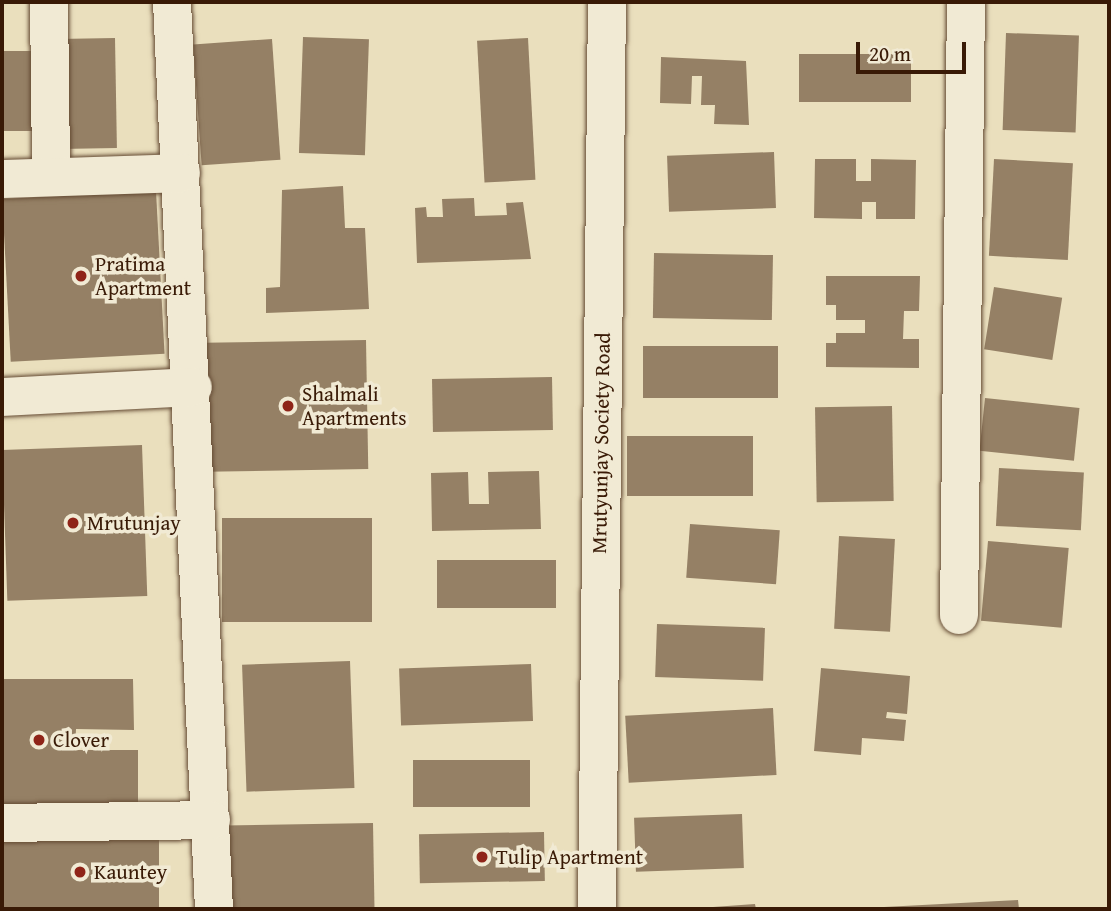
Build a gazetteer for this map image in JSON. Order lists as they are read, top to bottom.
{
  "streets": {
    "street": ["Mrutyunjay Society Road"]
  },
  "places": [
    "Pratima Apartment",
    "Shalmali Apartments",
    "Mrutunjay",
    "Clover",
    "Tulip Apartment",
    "Kauntey"
  ],
  "scale_bar": "20 m"
}
